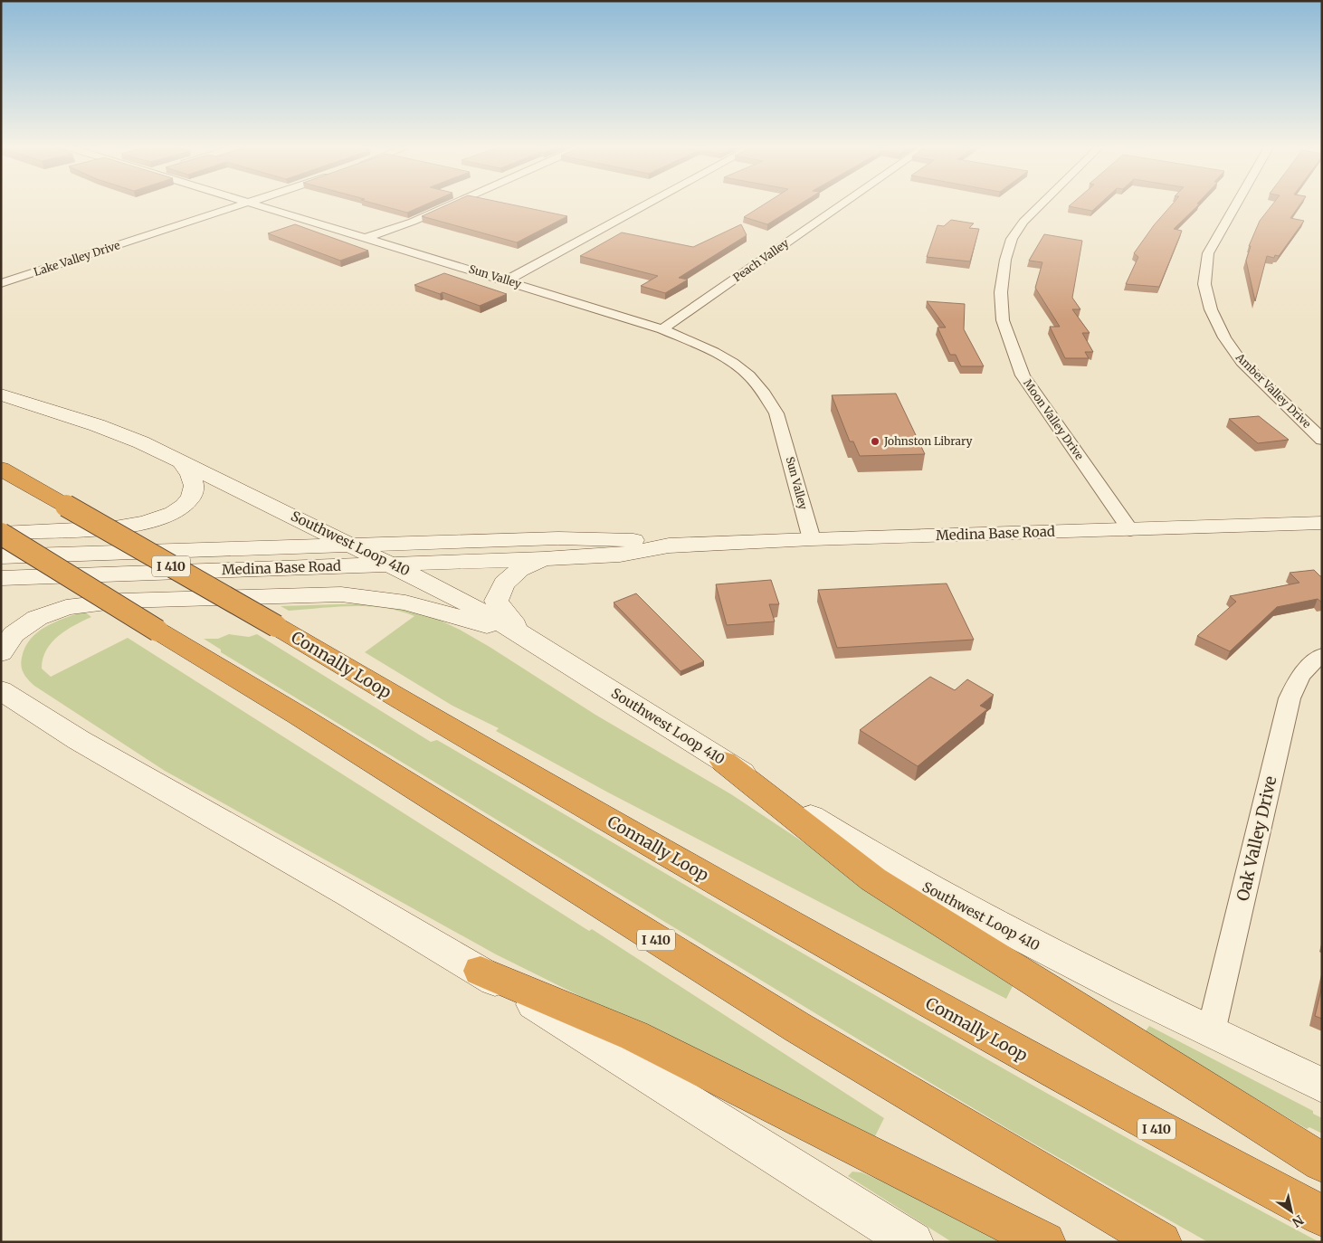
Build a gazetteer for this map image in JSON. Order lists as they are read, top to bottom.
{
  "streets": {
    "highway": ["I 410", "Connally Loop"],
    "main road": ["Medina Base Road", "Southwest Loop 410"],
    "street": [
      "Lake Valley Drive",
      "Peach Valley",
      "Sun Valley",
      "Amber Valley Drive",
      "Moon Valley Drive",
      "Oak Valley Drive"
    ]
  },
  "crossings": [
    ["Lake Valley Drive", "Sun Valley"],
    ["Peach Valley", "Sun Valley"],
    ["Sun Valley", "Medina Base Road"],
    ["Moon Valley Drive", "Medina Base Road"],
    ["Medina Base Road", "Southwest Loop 410"],
    ["Southwest Loop 410", "Oak Valley Drive"]
  ],
  "places": ["Johnston Library"],
  "north": "bottom right"
}
